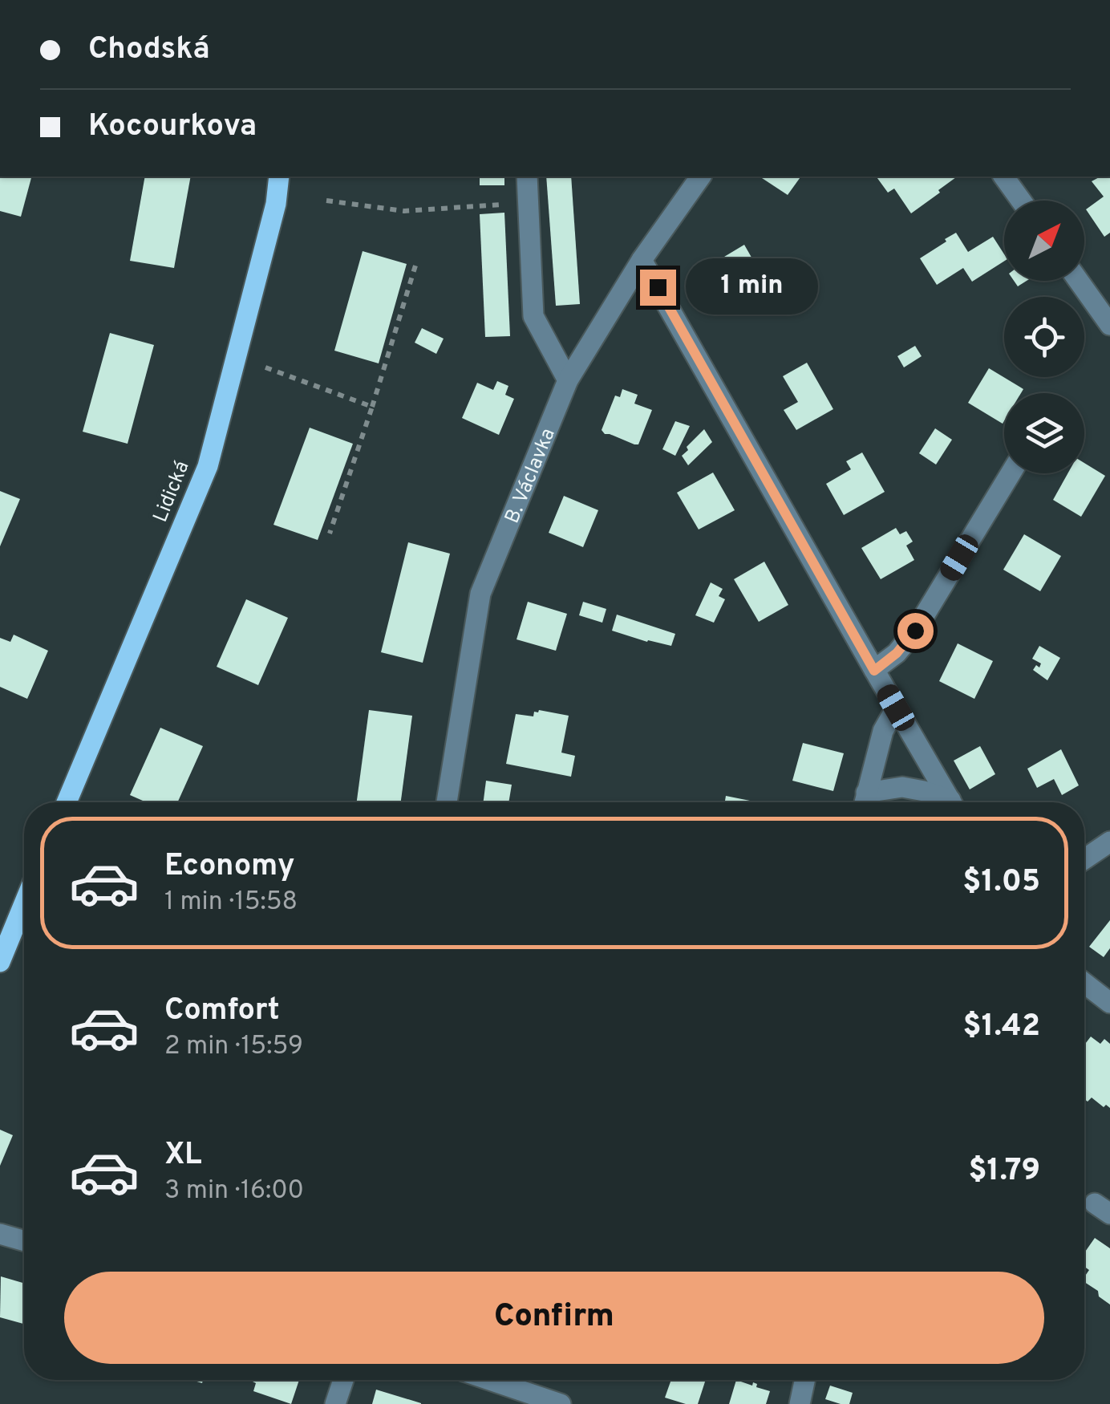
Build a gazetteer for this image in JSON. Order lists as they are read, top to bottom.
{
  "streets": {
    "main road": ["Lidická"],
    "street": ["B. Václavka"]
  },
  "north": "top right",
  "page": {
    "banner": ["Chodská", "Kocourkova"],
    "bubble": "1 min",
    "list": [
      {
        "name": "Economy",
        "note": "1 min · 15:58",
        "value": "$1.05"
      },
      {
        "name": "Comfort",
        "note": "2 min · 15:59",
        "value": "$1.42"
      },
      {
        "name": "XL",
        "note": "3 min · 16:00",
        "value": "$1.79"
      }
    ],
    "buttons": "Confirm"
  }
}
